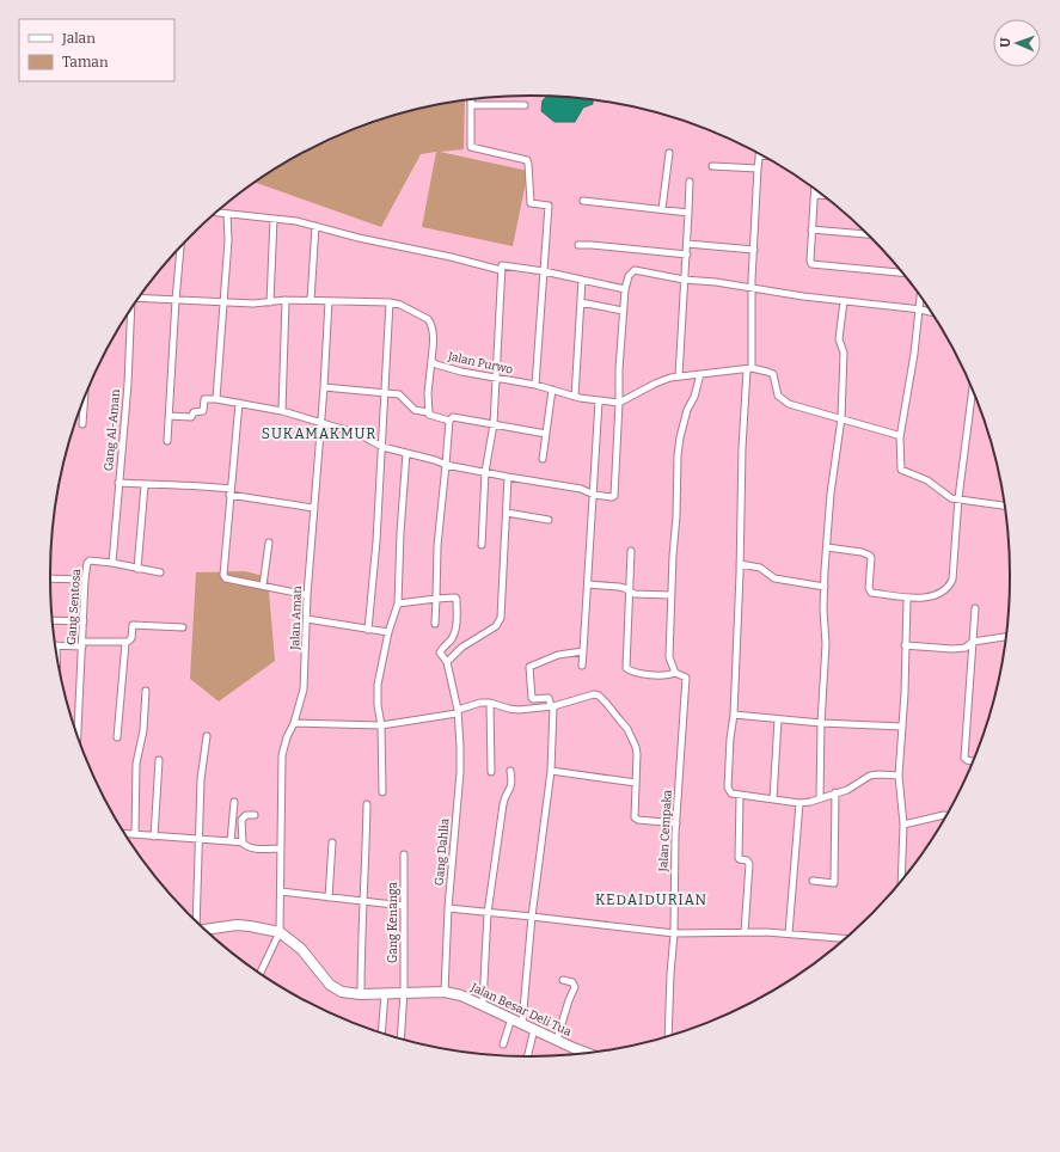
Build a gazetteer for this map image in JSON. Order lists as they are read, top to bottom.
{
  "streets": {
    "main road": ["Jalan Besar Deli Tua"],
    "street": [
      "Jalan Purwo",
      "Gang Al-Aman",
      "Gang Sentosa",
      "Jalan Aman",
      "Jalan Cempaka",
      "Gang Dahlia",
      "Gang Kenanga"
    ]
  },
  "crossings": [
    ["Jalan Purwo", "Jalan Aman"],
    ["Gang Al-Aman", "Gang Sentosa"],
    ["Jalan Aman", "Jalan Besar Deli Tua"],
    ["Gang Dahlia", "Jalan Besar Deli Tua"],
    ["Gang Kenanga", "Jalan Besar Deli Tua"]
  ],
  "districts": ["SUKAMAKMUR", "KEDAIDURIAN"],
  "legend": ["Jalan", "Taman"],
  "north": "left"
}
